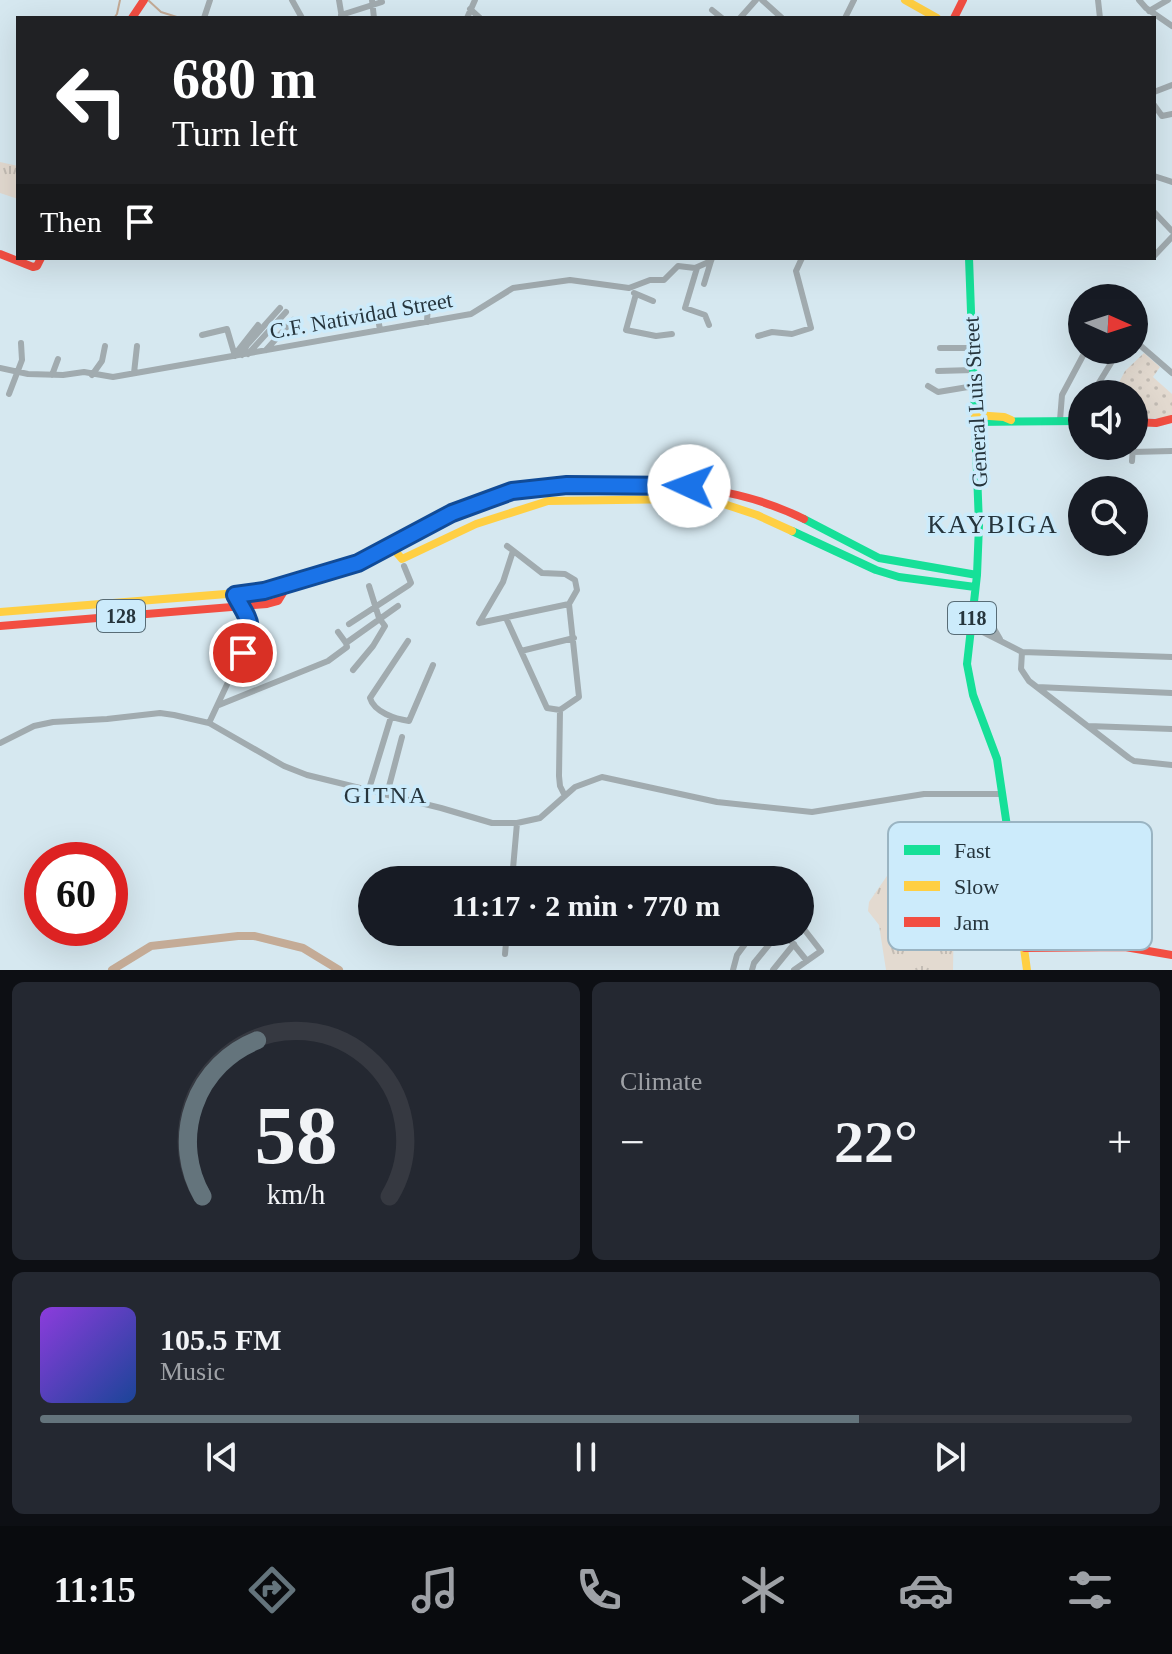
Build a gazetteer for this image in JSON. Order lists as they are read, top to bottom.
{
  "streets": {
    "main road": ["General Luis Street", "128", "118"],
    "street": ["C.F. Natividad Street"]
  },
  "crossings": [
    ["General Luis Street", "128"]
  ],
  "districts": ["KAYBIGA", "GITNA"],
  "legend": ["Fast", "Slow", "Jam"],
  "north": "right",
  "page": {
    "turn": ["680 m", "Turn left"],
    "then": "Then",
    "limit": "60",
    "trip": "11:17 · 2 min · 770 m",
    "tile": "Climate",
    "heat": ["−", "22°", "+"],
    "song": ["105.5 FM", "Music"],
    "tabs": "11:15",
    "gauge": ["58", "km/h"]
  }
}
